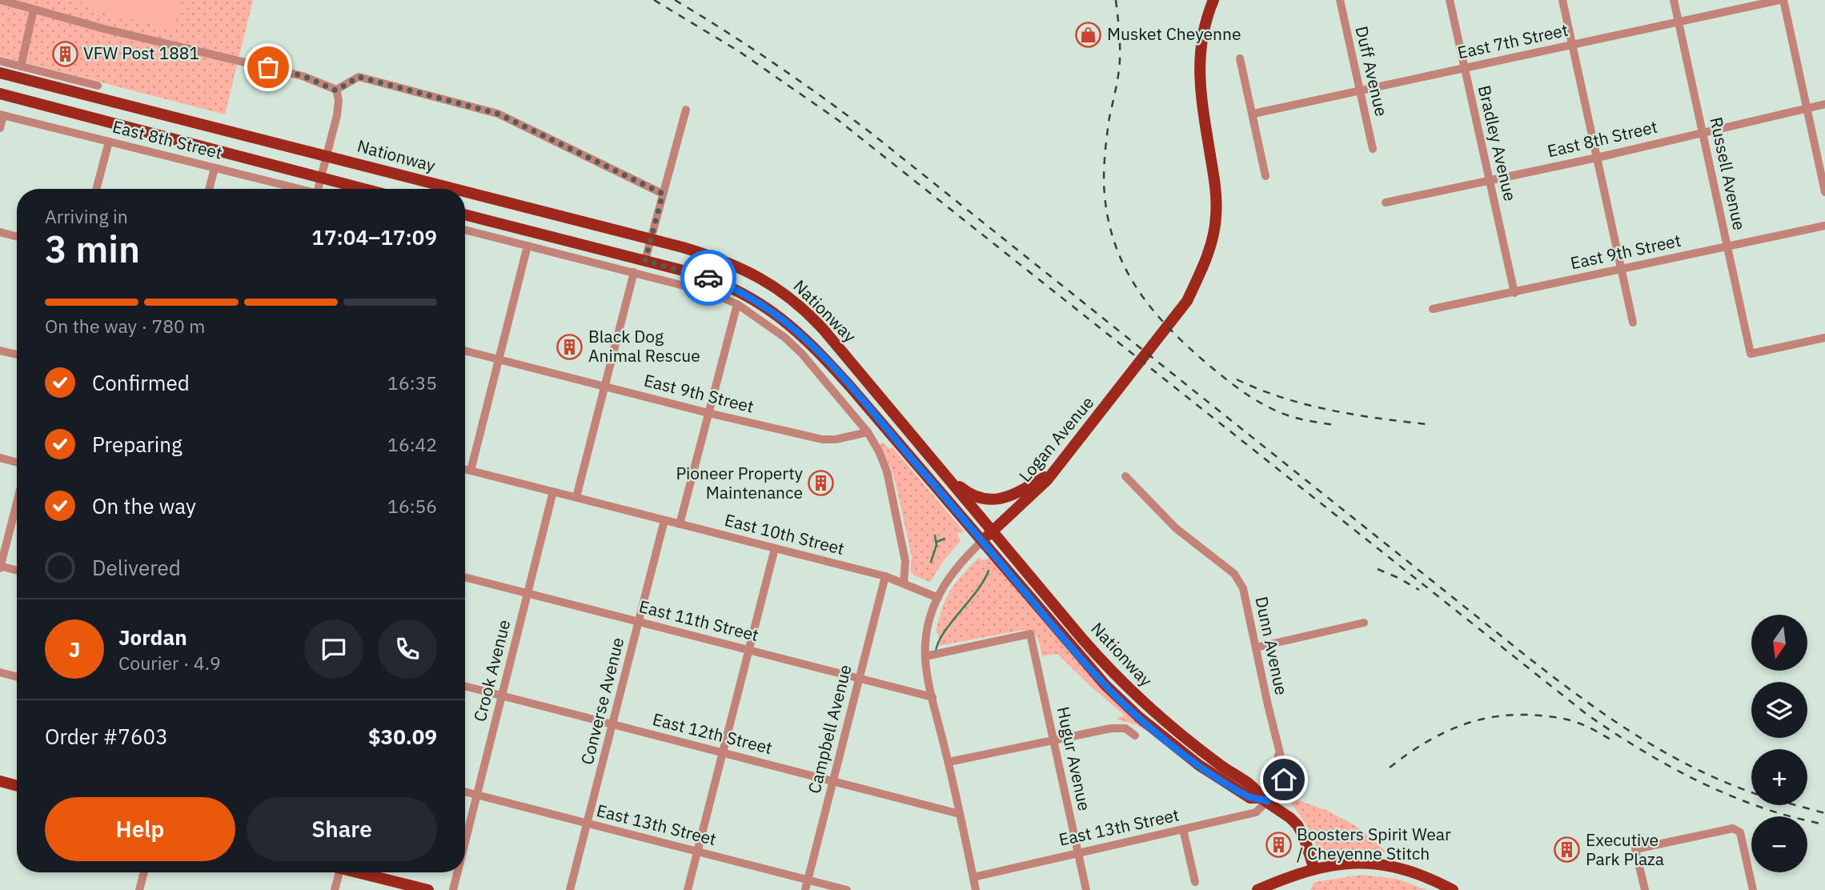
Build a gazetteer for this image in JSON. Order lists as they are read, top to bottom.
{
  "streets": {
    "main road": ["Nationway", "Logan Avenue"],
    "street": [
      "East 7th Street",
      "Duff Avenue",
      "East 8th Street",
      "Bradley Avenue",
      "Russell Avenue",
      "East 9th Street",
      "East 10th Street",
      "East 11th Street",
      "Dunn Avenue",
      "Crook Avenue",
      "Converse Avenue",
      "Campbell Avenue",
      "East 12th Street",
      "Hugur Avenue",
      "East 13th Street"
    ]
  },
  "crossings": [
    ["East 7th Street", "Duff Avenue"],
    ["East 7th Street", "Bradley Avenue"],
    ["East 7th Street", "Russell Avenue"],
    ["East 8th Street", "Bradley Avenue"],
    ["East 8th Street", "Russell Avenue"],
    ["Bradley Avenue", "East 9th Street"],
    ["Nationway", "Logan Avenue"],
    ["Nationway", "Dunn Avenue"],
    ["Nationway", "East 13th Street"],
    ["Russell Avenue", "East 9th Street"],
    ["Logan Avenue", "East 10th Street"],
    ["Logan Avenue", "East 11th Street"],
    ["Logan Avenue", "East 12th Street"],
    ["Logan Avenue", "Hugur Avenue"],
    ["Logan Avenue", "East 13th Street"],
    ["East 10th Street", "Crook Avenue"],
    ["East 10th Street", "Converse Avenue"],
    ["East 10th Street", "Campbell Avenue"],
    ["East 11th Street", "Crook Avenue"],
    ["East 11th Street", "Converse Avenue"],
    ["East 11th Street", "Campbell Avenue"],
    ["Dunn Avenue", "East 13th Street"],
    ["Crook Avenue", "East 12th Street"],
    ["Crook Avenue", "East 13th Street"],
    ["Converse Avenue", "East 12th Street"],
    ["Converse Avenue", "East 13th Street"],
    ["Campbell Avenue", "East 12th Street"],
    ["Campbell Avenue", "East 13th Street"],
    ["Hugur Avenue", "East 13th Street"]
  ],
  "places": {
    "shop": ["Musket Cheyenne"],
    "building": [
      "VFW Post 1881",
      "Black Dog Animal Rescue",
      "Pioneer Property Maintenance",
      "Boosters Spirit Wear / Cheyenne Stitch",
      "Executive Park Plaza"
    ]
  },
  "north": "bottom",
  "page": {
    "heading": ["3 min", "Arriving in", "17:04–17:09"],
    "panel": [
      "Jordan",
      "Courier · 4.9",
      "Order #7603",
      "$30.09"
    ],
    "bar": "On the way · 780 m",
    "list": [
      ["Confirmed", "16:35"],
      ["Preparing", "16:42"],
      ["On the way", "16:56"],
      "Delivered"
    ],
    "map_buttons": ["+", "−"],
    "round": "J",
    "buttons": ["Help", "Share"]
  }
}
